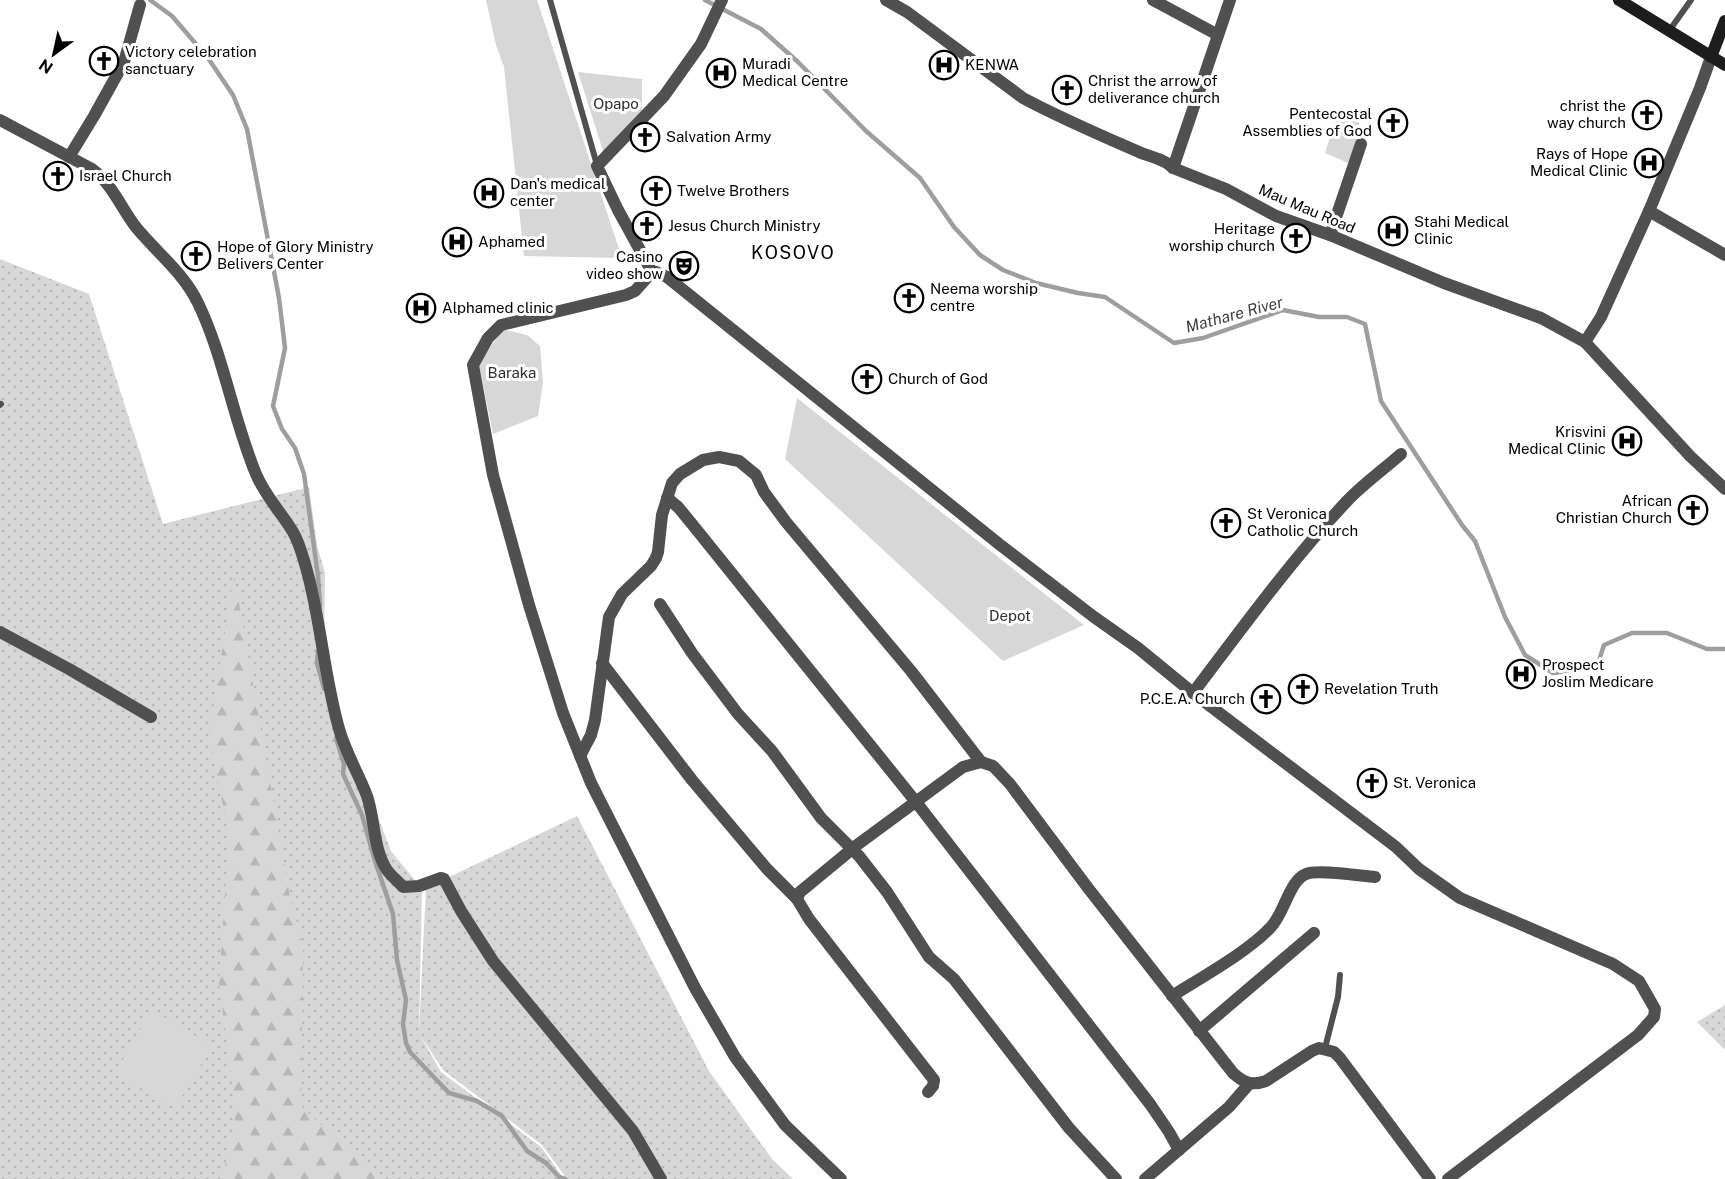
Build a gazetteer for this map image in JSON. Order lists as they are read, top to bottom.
{
  "streets": {
    "street": ["Mau Mau Road"]
  },
  "districts": ["KOSOVO"],
  "water": ["Mathare River"],
  "parks": ["Opapo", "Baraka", "Depot"],
  "places": {
    "church": [
      "Victory celebration sanctuary",
      "Christ the arrow of deliverance church",
      "christ the way church",
      "Pentecostal Assemblies of God",
      "Salvation Army",
      "Israel Church",
      "Twelve Brothers",
      "Jesus Church Ministry",
      "Heritage worship church",
      "Hope of Glory Ministry Belivers Center",
      "Neema worship centre",
      "Church of God",
      "African Christian Church",
      "St Veronica Catholic Church",
      "Revelation Truth",
      "P.C.E.A. Church",
      "St. Veronica"
    ],
    "hospital": [
      "KENWA",
      "Muradi Medical Centre",
      "Rays of Hope Medical Clinic",
      "Dan's medical center",
      "Stahi Medical Clinic",
      "Aphamed",
      "Alphamed clinic",
      "Krisvini Medical Clinic",
      "Prospect Joslim Medicare"
    ],
    "theatre": ["Casino video show"]
  },
  "north": "bottom left"
}
